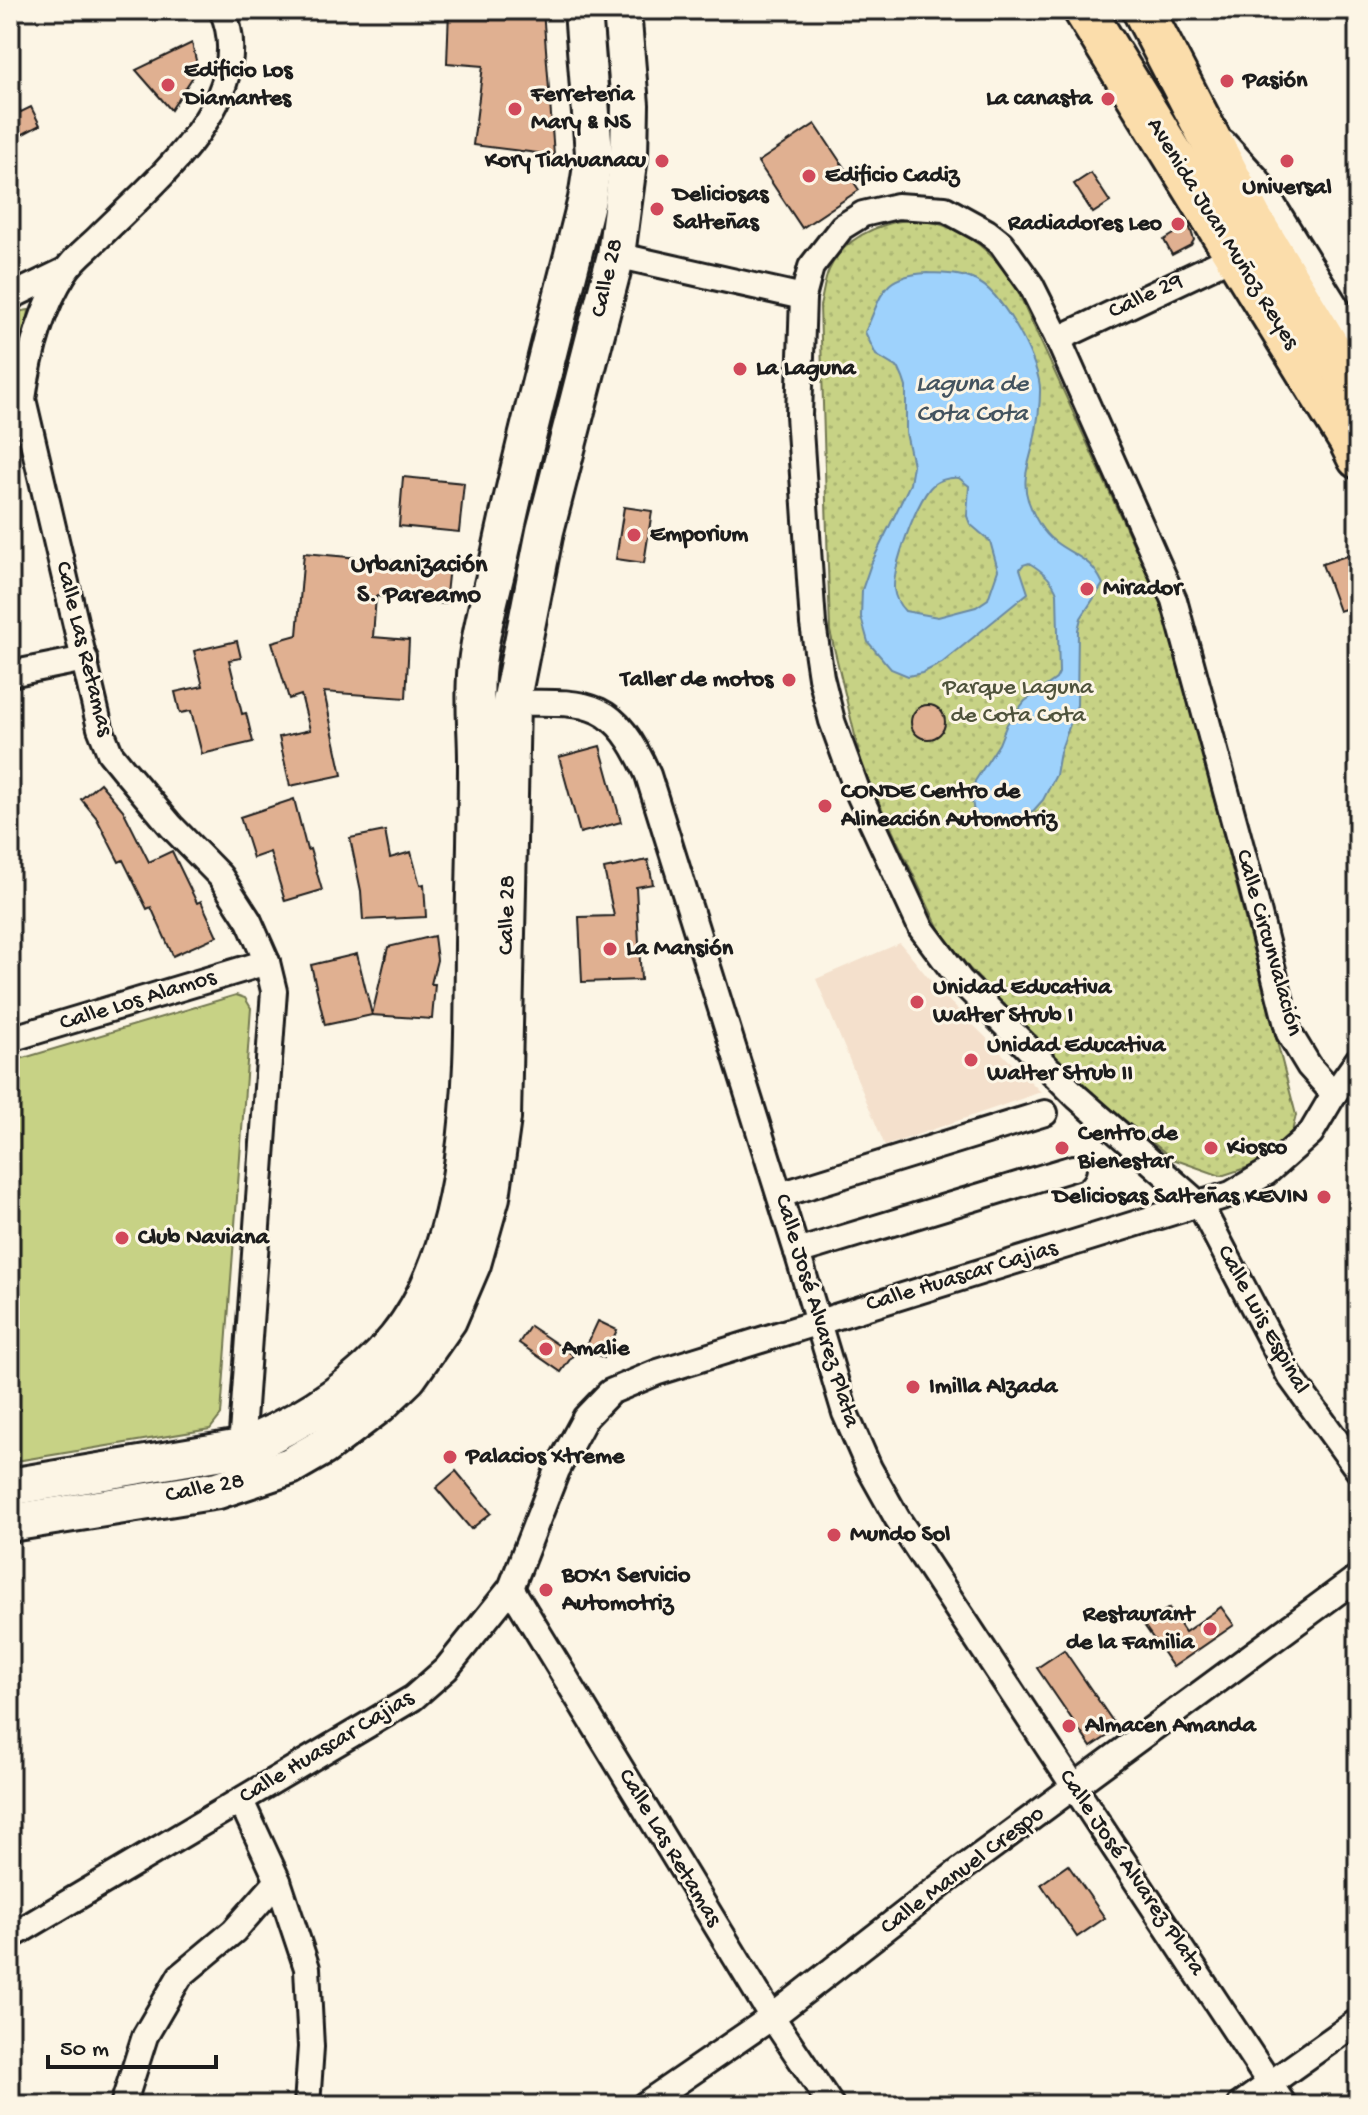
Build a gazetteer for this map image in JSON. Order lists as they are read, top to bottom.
{
  "streets": {
    "main road": ["Avenida Juan Muñoz Reyes", "Calle 28"],
    "street": [
      "Calle 29",
      "Calle Las Retamas",
      "Calle Circunvalación",
      "Calle Los Alamos",
      "Calle Huascar Cajias",
      "Calle José Alvarez Plata",
      "Calle Luis Espinal",
      "Calle Manuel Crespo"
    ]
  },
  "crossings": [
    ["Avenida Juan Muñoz Reyes", "Calle 29"],
    ["Calle 28", "Calle Las Retamas"],
    ["Calle 28", "Calle José Alvarez Plata"],
    ["Calle 29", "Calle Circunvalación"],
    ["Calle Las Retamas", "Calle Los Alamos"],
    ["Calle Las Retamas", "Calle Huascar Cajias"],
    ["Calle Las Retamas", "Calle Manuel Crespo"],
    ["Calle Circunvalación", "Calle Huascar Cajias"],
    ["Calle Circunvalación", "Calle Luis Espinal"],
    ["Calle Huascar Cajias", "Calle José Alvarez Plata"],
    ["Calle Huascar Cajias", "Calle Luis Espinal"],
    ["Calle José Alvarez Plata", "Calle Manuel Crespo"]
  ],
  "districts": ["Urbanización S. Pareamo"],
  "water": ["Laguna de Cota Cota"],
  "parks": ["Parque Laguna de Cota Cota"],
  "places": [
    "Pasión",
    "Edificio Los Diamantes",
    "La canasta",
    "Ferreteria Mary & NS",
    "Kory Tiahuanacu",
    "Universal",
    "Edificio Cadiz",
    "Deliciosas Salteñas",
    "Radiadores Leo",
    "La Laguna",
    "Emporium",
    "Mirador",
    "Taller de motos",
    "CONDE Centro de Alineación Automotriz",
    "La Mansión",
    "Unidad Educativa Walter Strub I",
    "Unidad Educativa Walter Strub II",
    "Centro de Bienestar",
    "Kiosco",
    "Deliciosas Salteñas KEVIN",
    "Club Naviana",
    "Amalie",
    "Imilla Alzada",
    "Palacios Xtreme",
    "Mundo Sol",
    "BOX1 Servicio Automotriz",
    "Restaurant de la Familia",
    "Almacen Amanda"
  ],
  "scale_bar": "50 m"
}
